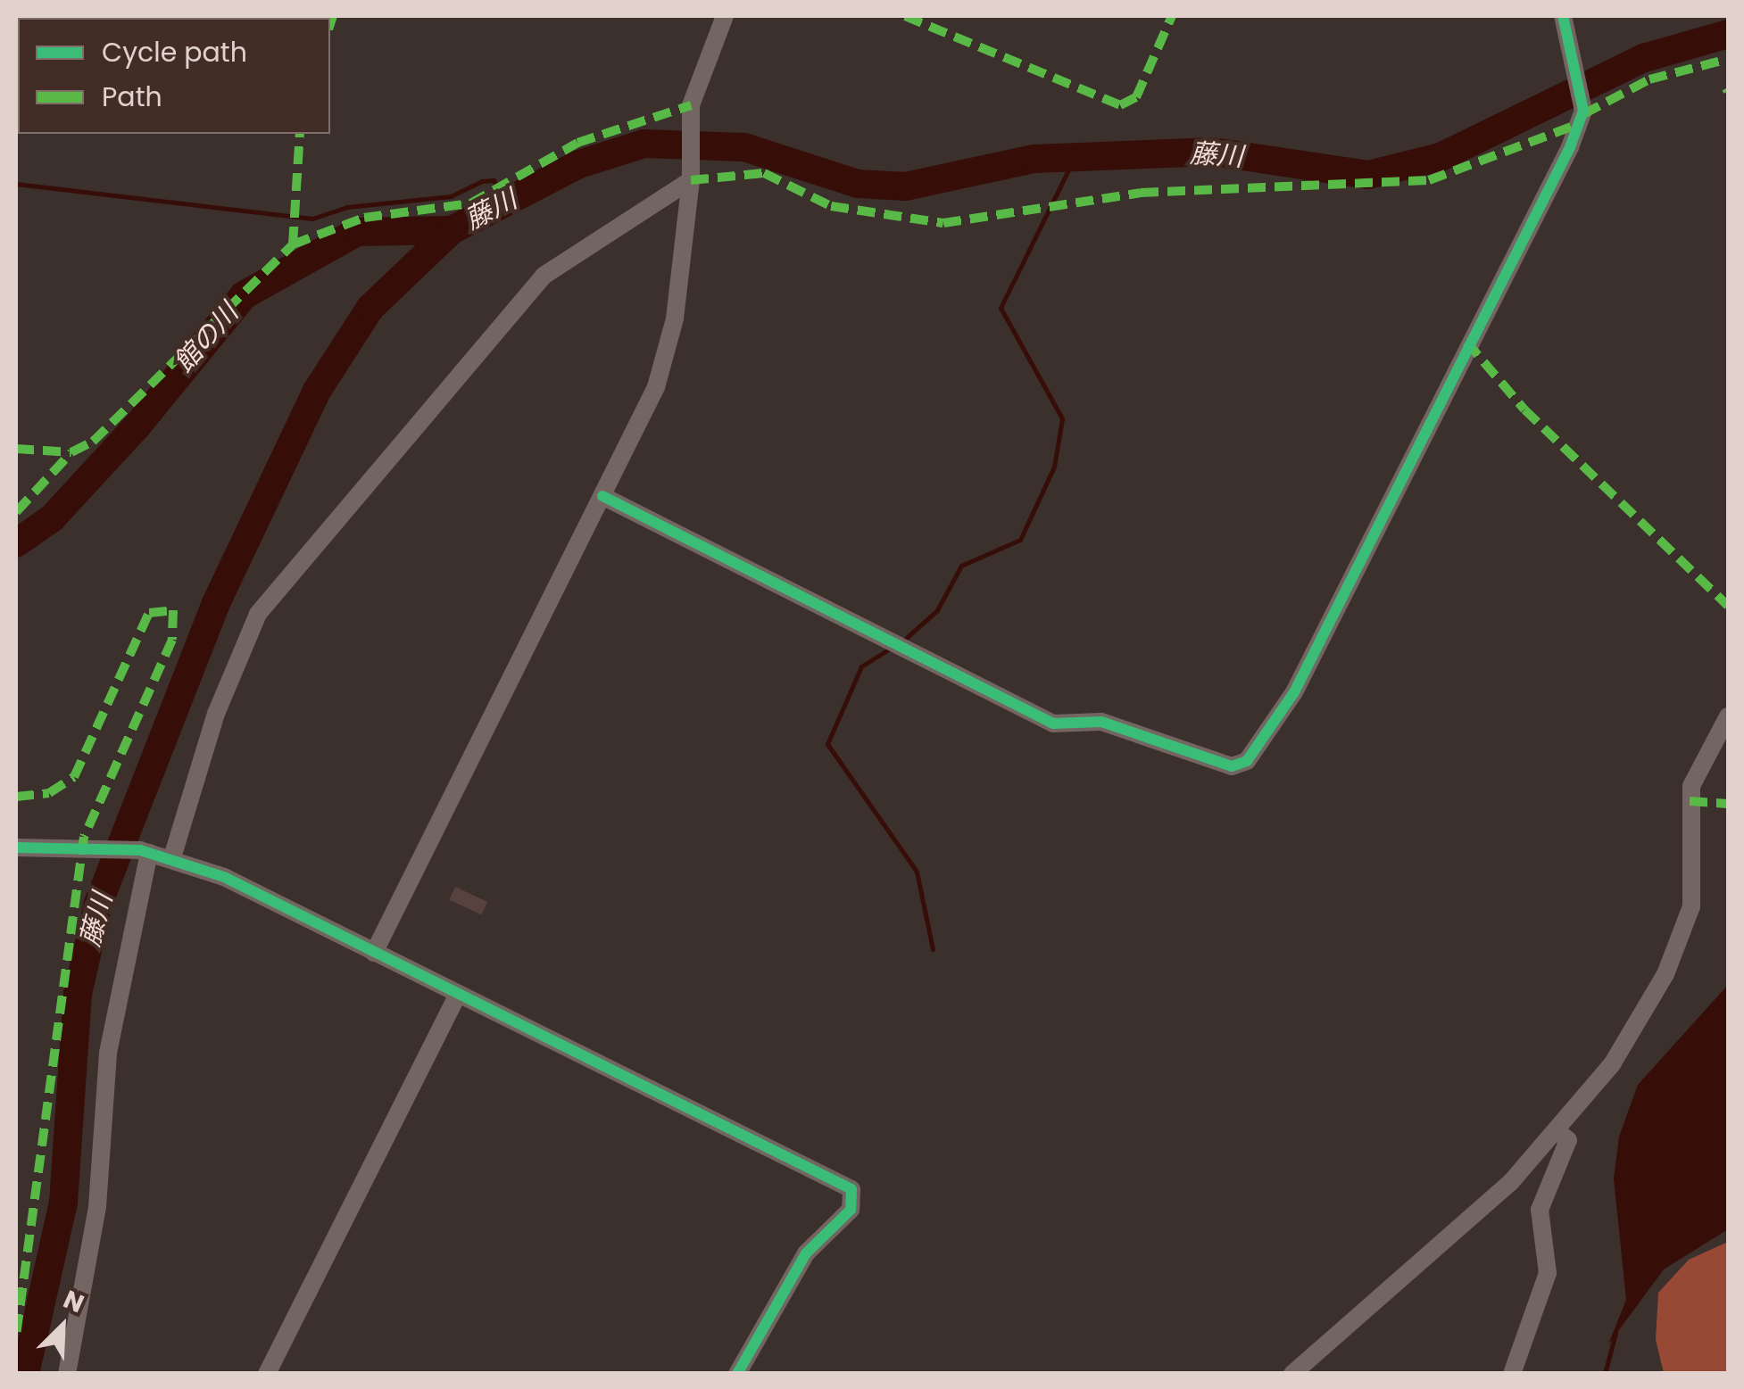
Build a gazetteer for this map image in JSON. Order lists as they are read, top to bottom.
{
  "water": ["藤川", "館の川"],
  "legend": ["Cycle path", "Path"],
  "north": "top right"
}
